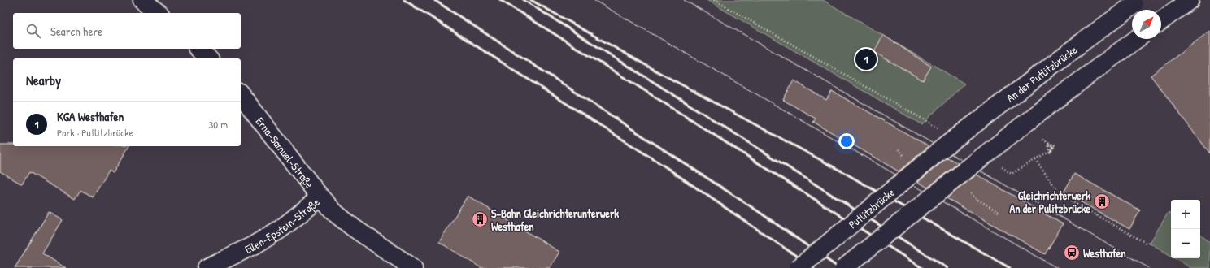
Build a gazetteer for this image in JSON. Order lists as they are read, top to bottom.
{
  "streets": {
    "main road": [
      "An der Putlitzbrücke",
      "Erna-Samuel-Straße",
      "Putlitzbrücke",
      "Ellen-Epstein-Straße"
    ]
  },
  "crossings": [
    ["An der Putlitzbrücke", "Putlitzbrücke"],
    ["Erna-Samuel-Straße", "Ellen-Epstein-Straße"]
  ],
  "places": {
    "building": ["Gleichrichterwerk An der Pulitzbrücke", "S-Bahn Gleichrichterunterwerk Westhafen"],
    "station": ["Westhafen"]
  },
  "north": "top right",
  "page": {
    "search": "Search here",
    "pins": "1",
    "heading": "Nearby",
    "list": [
      {
        "mark": "1",
        "name": "KGA Westhafen",
        "note": "Park · Putlitzbrücke",
        "value": "30 m"
      }
    ],
    "map_buttons": ["+", "−"]
  }
}
